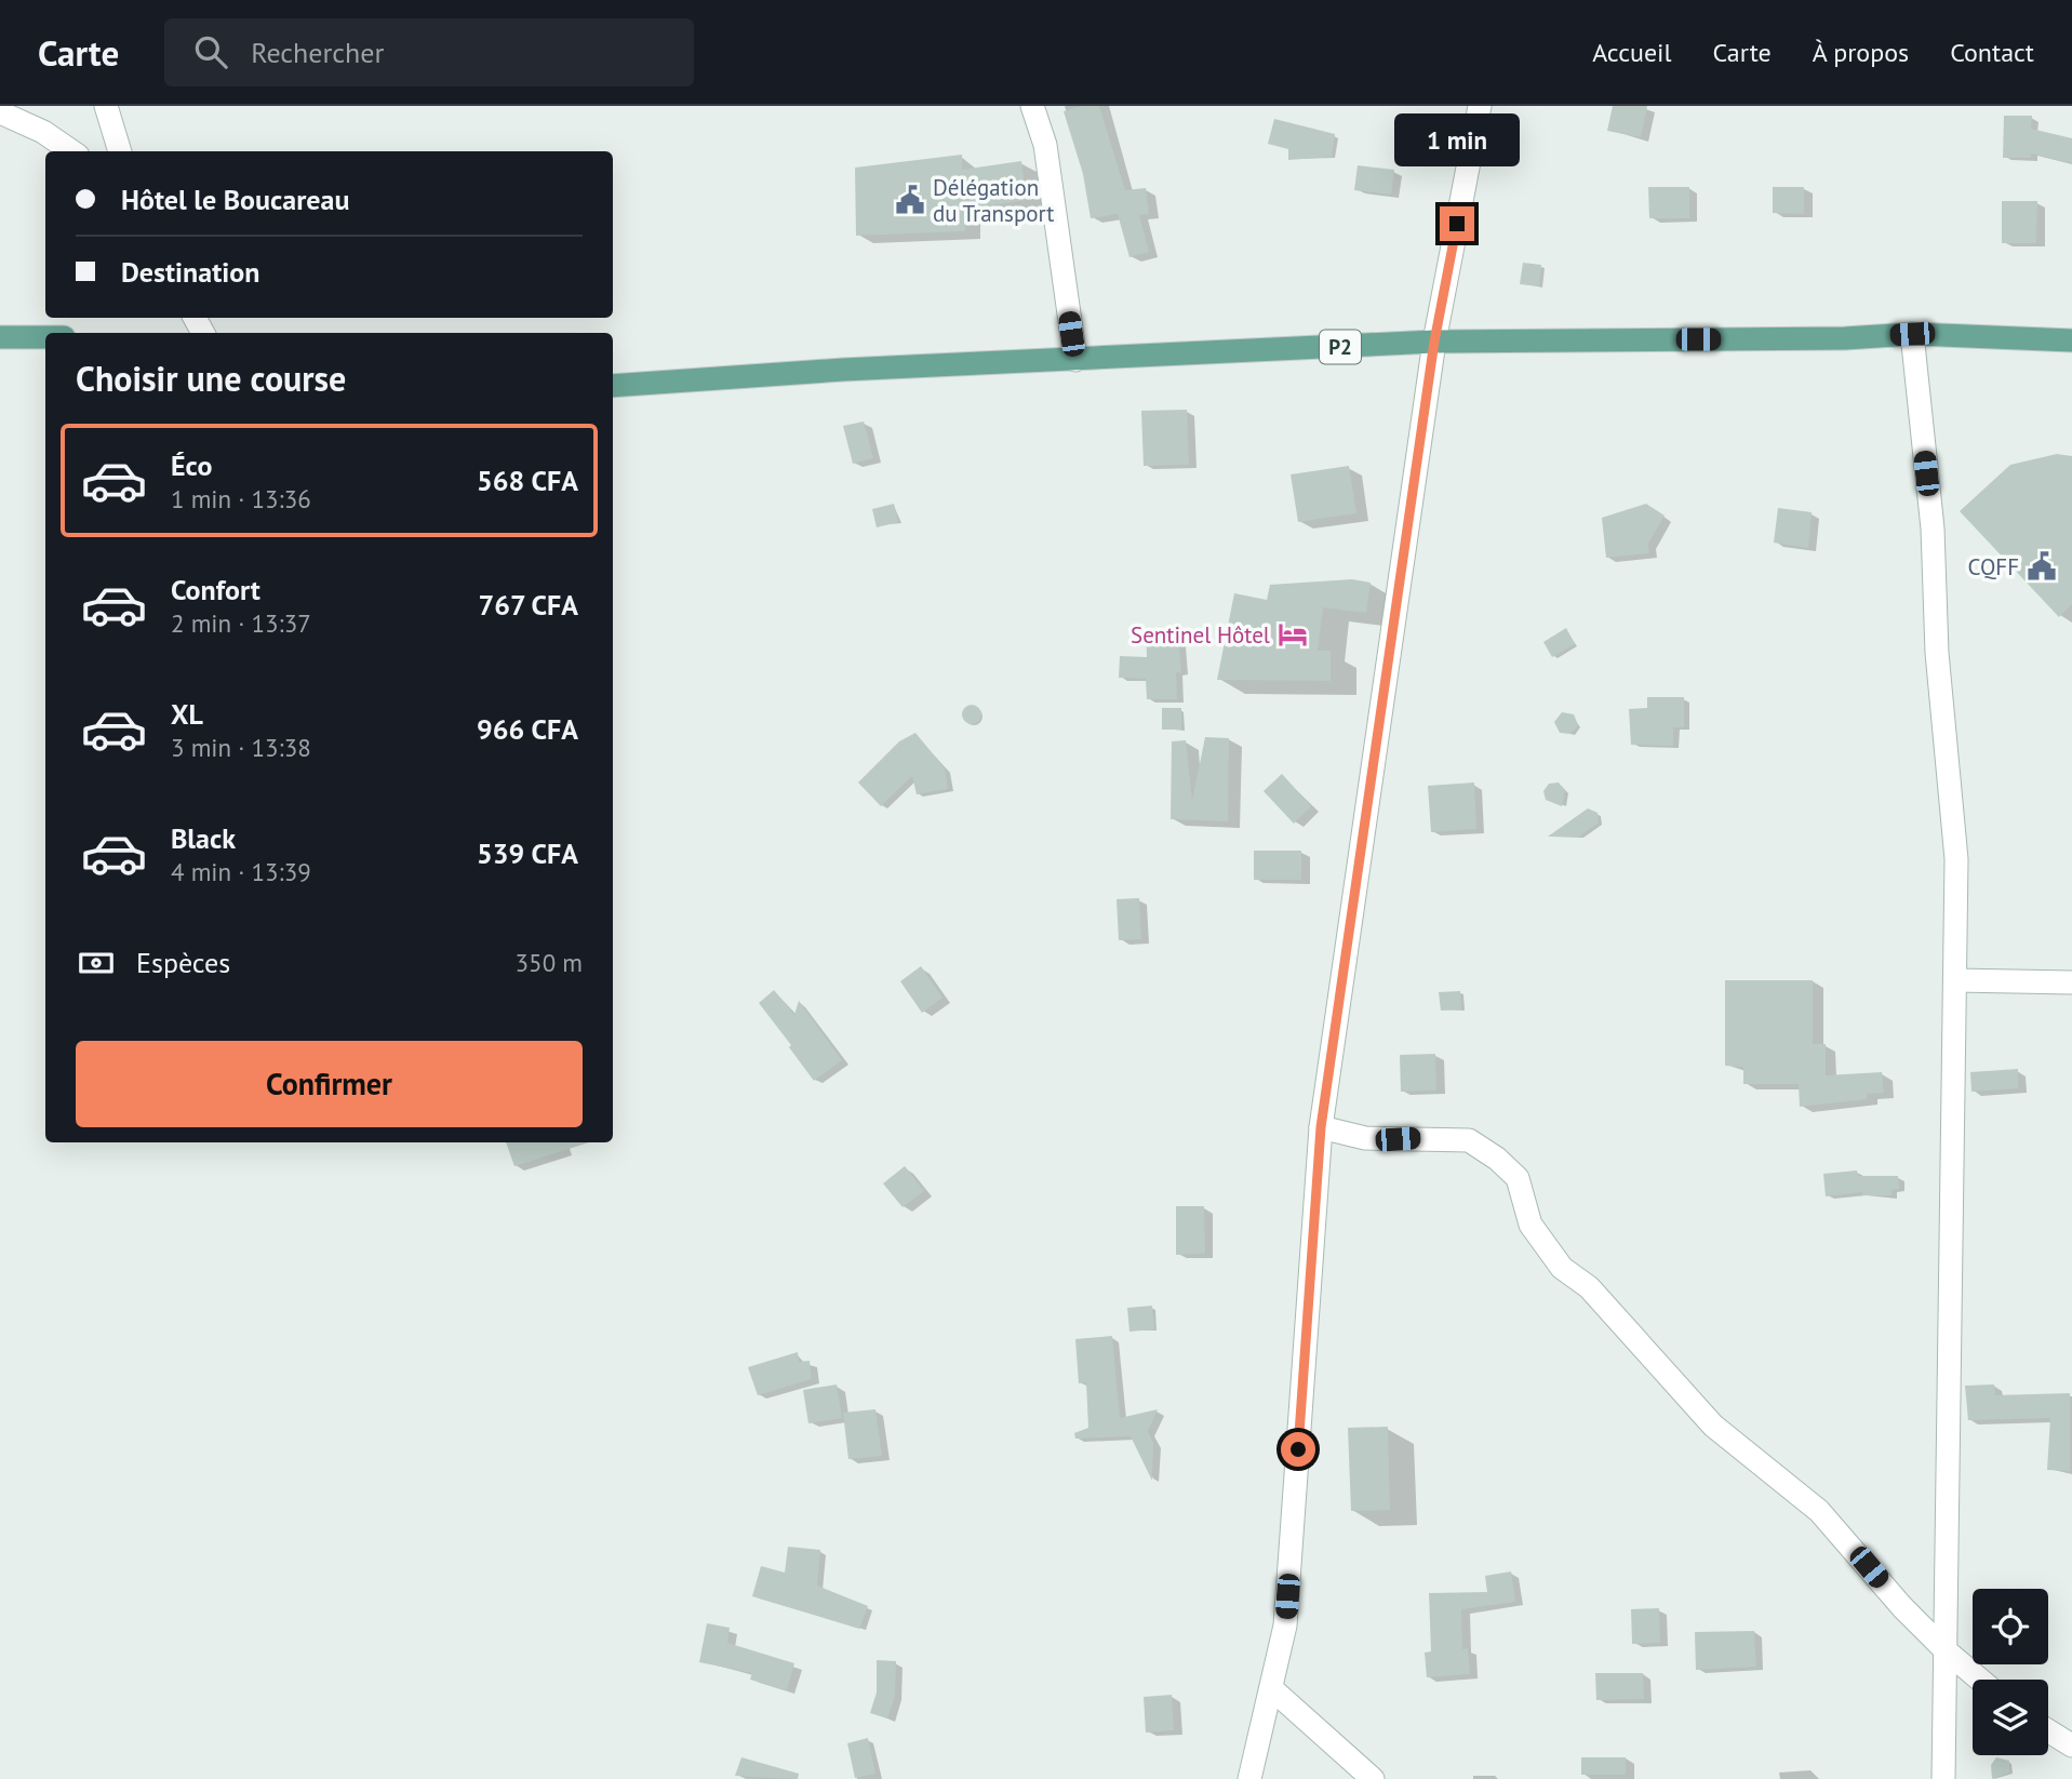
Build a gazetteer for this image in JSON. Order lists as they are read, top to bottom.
{
  "streets": {
    "main road": ["P2"]
  },
  "places": {
    "public building": ["Délégation du Transport", "CQFF"],
    "hotel": ["Sentinel Hôtel"]
  },
  "page": {
    "header": "Carte",
    "search": "Rechercher",
    "nav": [
      "Accueil",
      "Carte",
      "À propos",
      "Contact"
    ],
    "bubble": "1 min",
    "banner": ["Hôtel le Boucareau", "Destination"],
    "heading": "Choisir une course",
    "list": [
      {
        "name": "Éco",
        "note": "1 min · 13:36",
        "value": "568 CFA"
      },
      {
        "name": "Confort",
        "note": "2 min · 13:37",
        "value": "767 CFA"
      },
      {
        "name": "XL",
        "note": "3 min · 13:38",
        "value": "966 CFA"
      },
      {
        "name": "Black",
        "note": "4 min · 13:39",
        "value": "539 CFA"
      }
    ],
    "pay": ["Espèces", "350 m"],
    "buttons": "Confirmer"
  }
}
